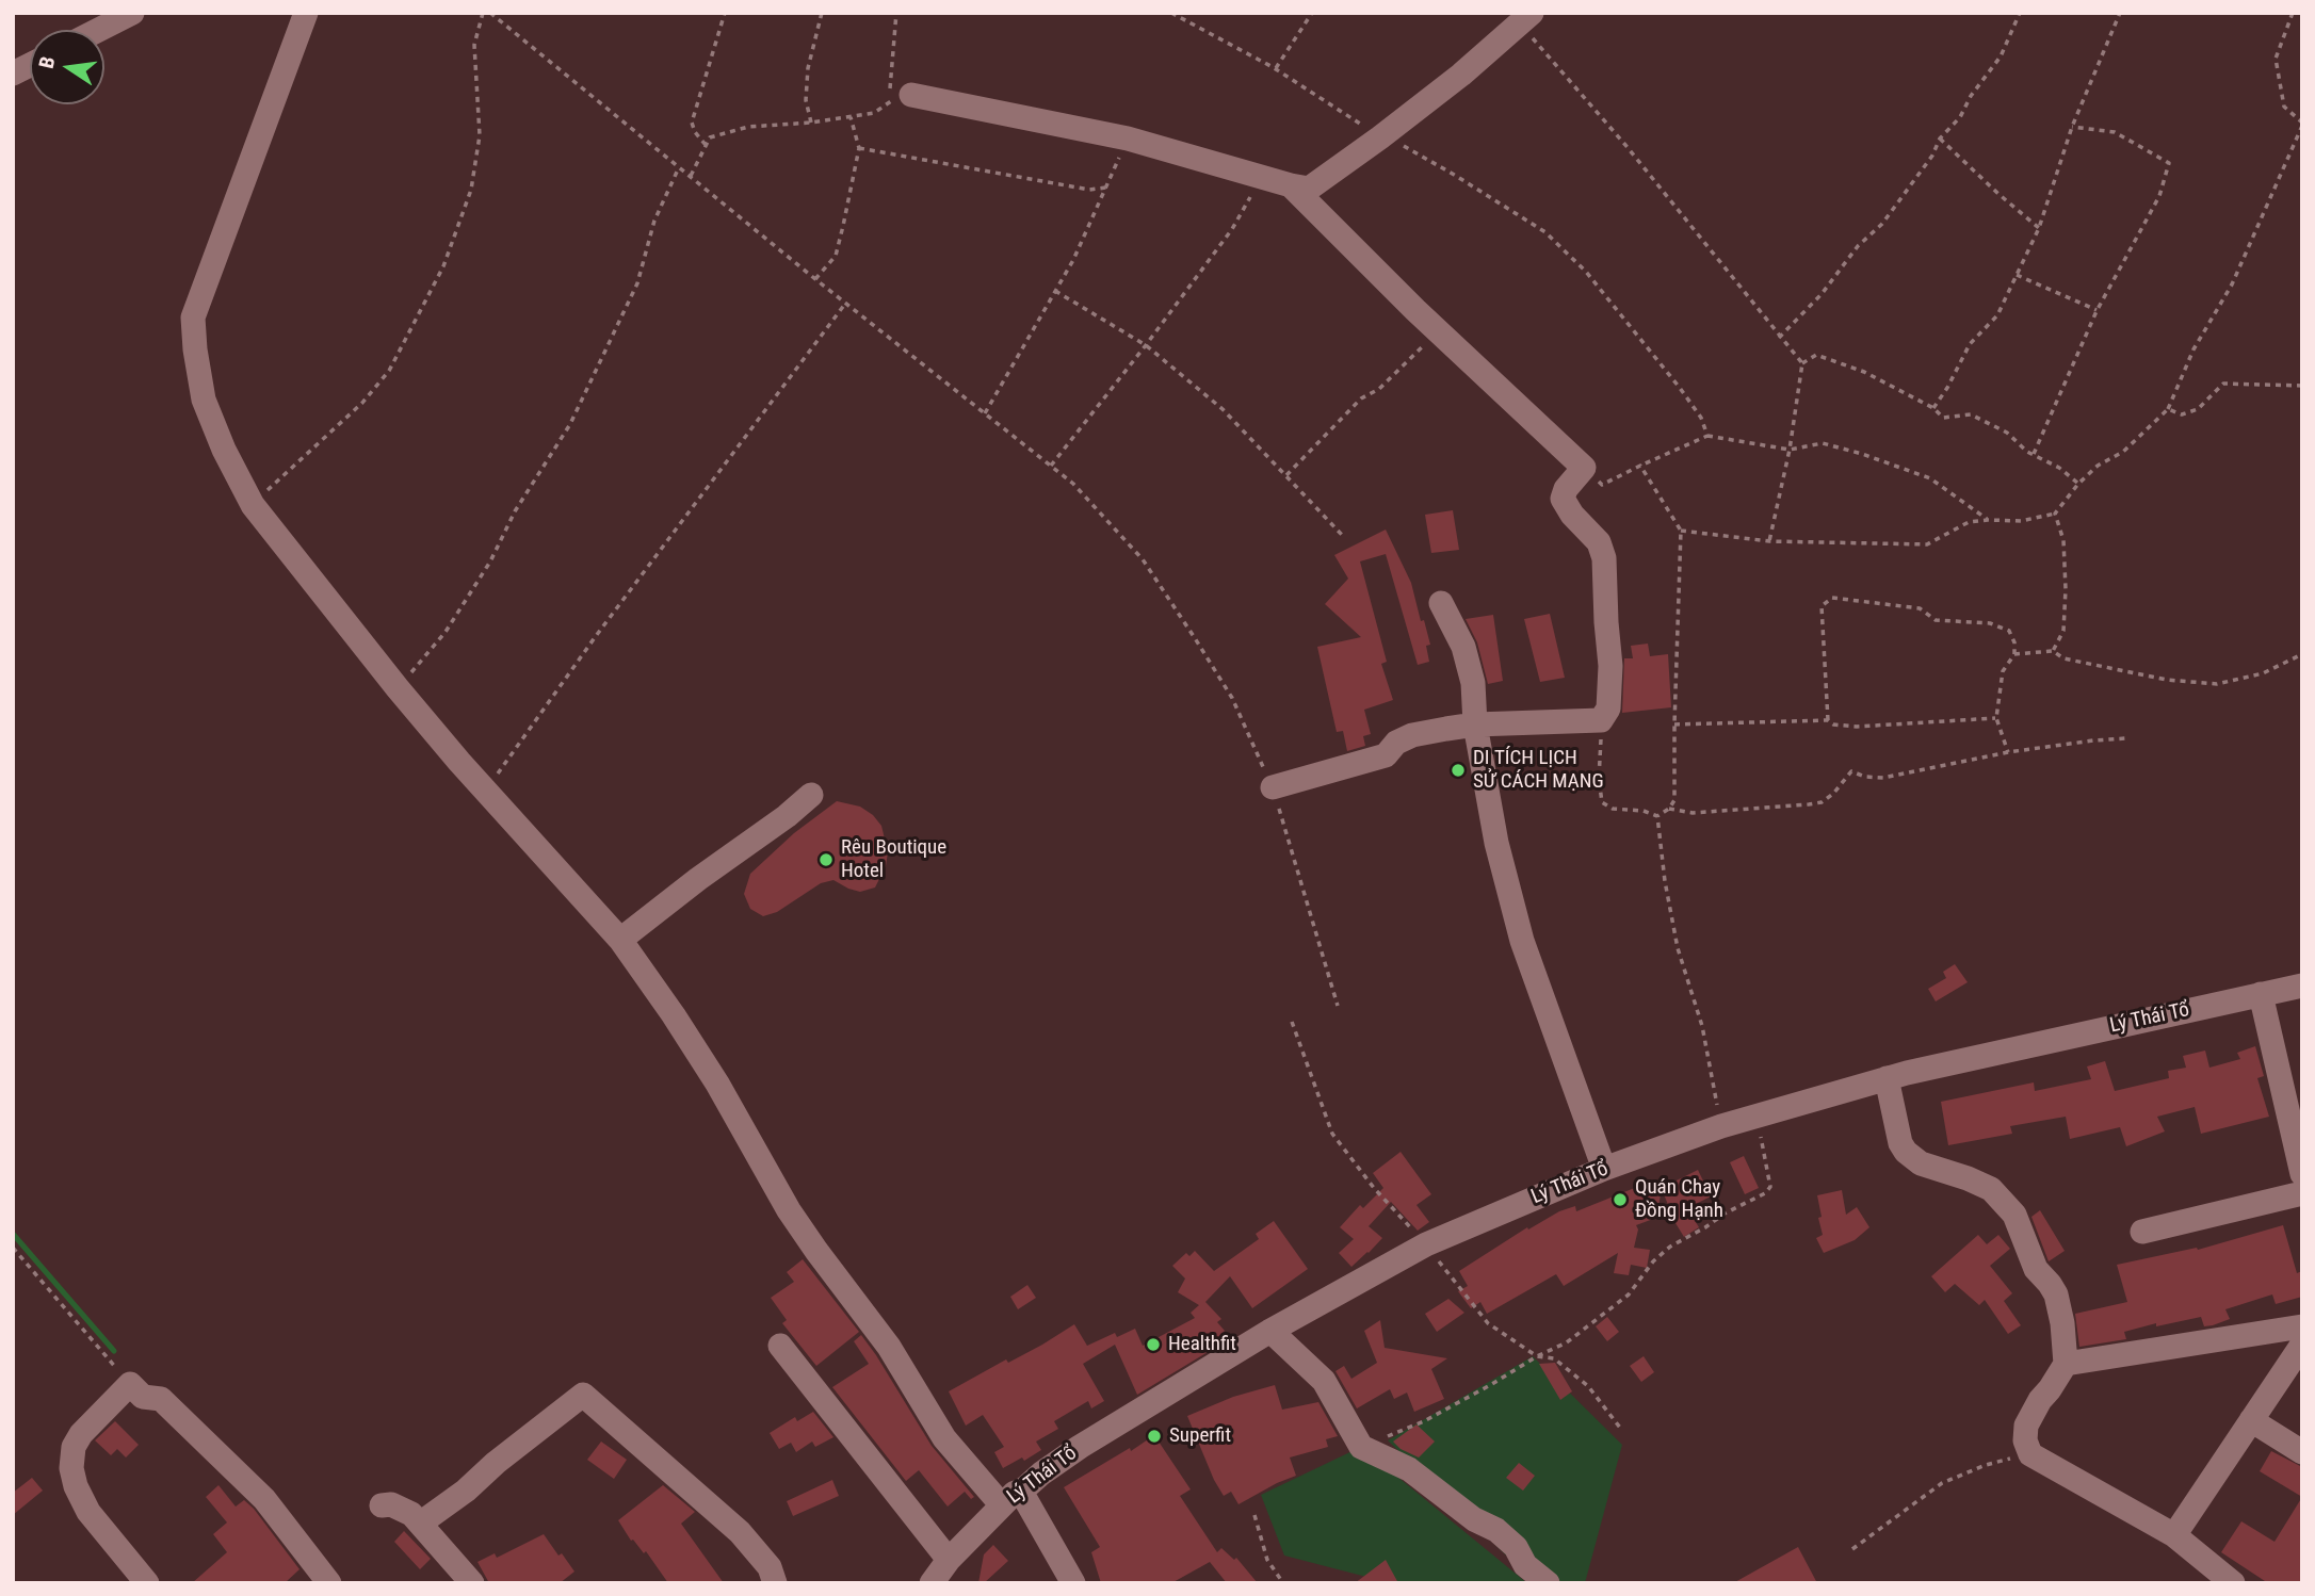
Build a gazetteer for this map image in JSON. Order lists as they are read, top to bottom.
{
  "streets": {
    "street": ["Lý Thái Tổ"]
  },
  "places": [
    "DI TÍCH LỊCH SỬ CÁCH MẠNG",
    "Rêu Boutique Hotel",
    "Quán Chay Đồng Hạnh",
    "Healthfit",
    "Superfit"
  ],
  "north": "left"
}
